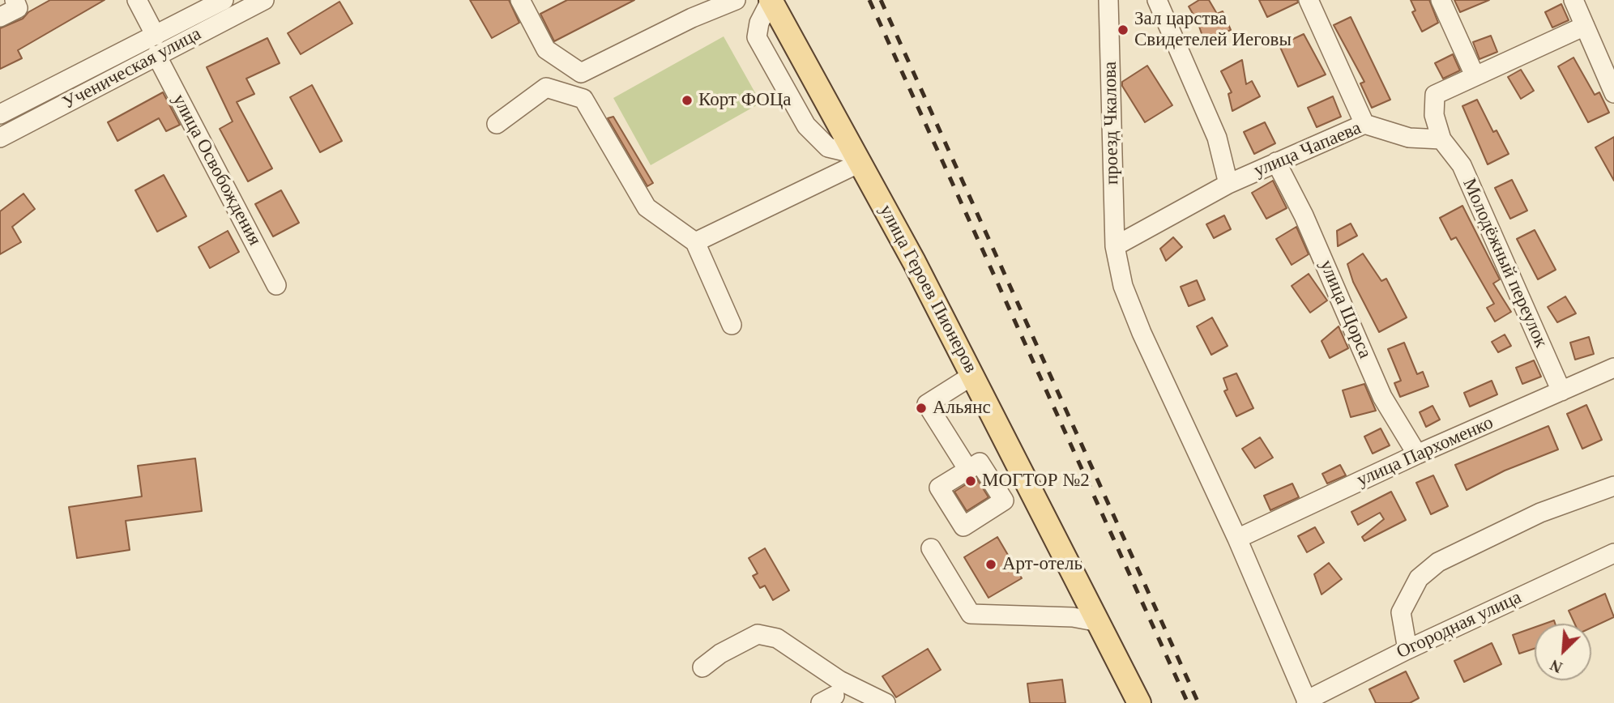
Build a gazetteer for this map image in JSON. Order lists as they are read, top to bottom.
{
  "streets": {
    "main road": ["улица Героев Пионеров"],
    "street": [
      "Ученическая улица",
      "проезд Чкалова",
      "улица Чапаева",
      "улица Освобождения",
      "Молодёжный переулок",
      "улица Щорса",
      "улица Пархоменко",
      "Огородная улица"
    ]
  },
  "crossings": [
    ["Ученическая улица", "улица Освобождения"],
    ["проезд Чкалова", "улица Чапаева"],
    ["улица Чапаева", "Молодёжный переулок"],
    ["улица Чапаева", "улица Щорса"],
    ["Молодёжный переулок", "улица Пархоменко"],
    ["улица Щорса", "улица Пархоменко"]
  ],
  "places": [
    "Зал царства Свидетелей Иеговы",
    "Корт ФОЦа",
    "Альянс",
    "МОГТОР №2",
    "Арт-отель"
  ],
  "north": "bottom left"
}
